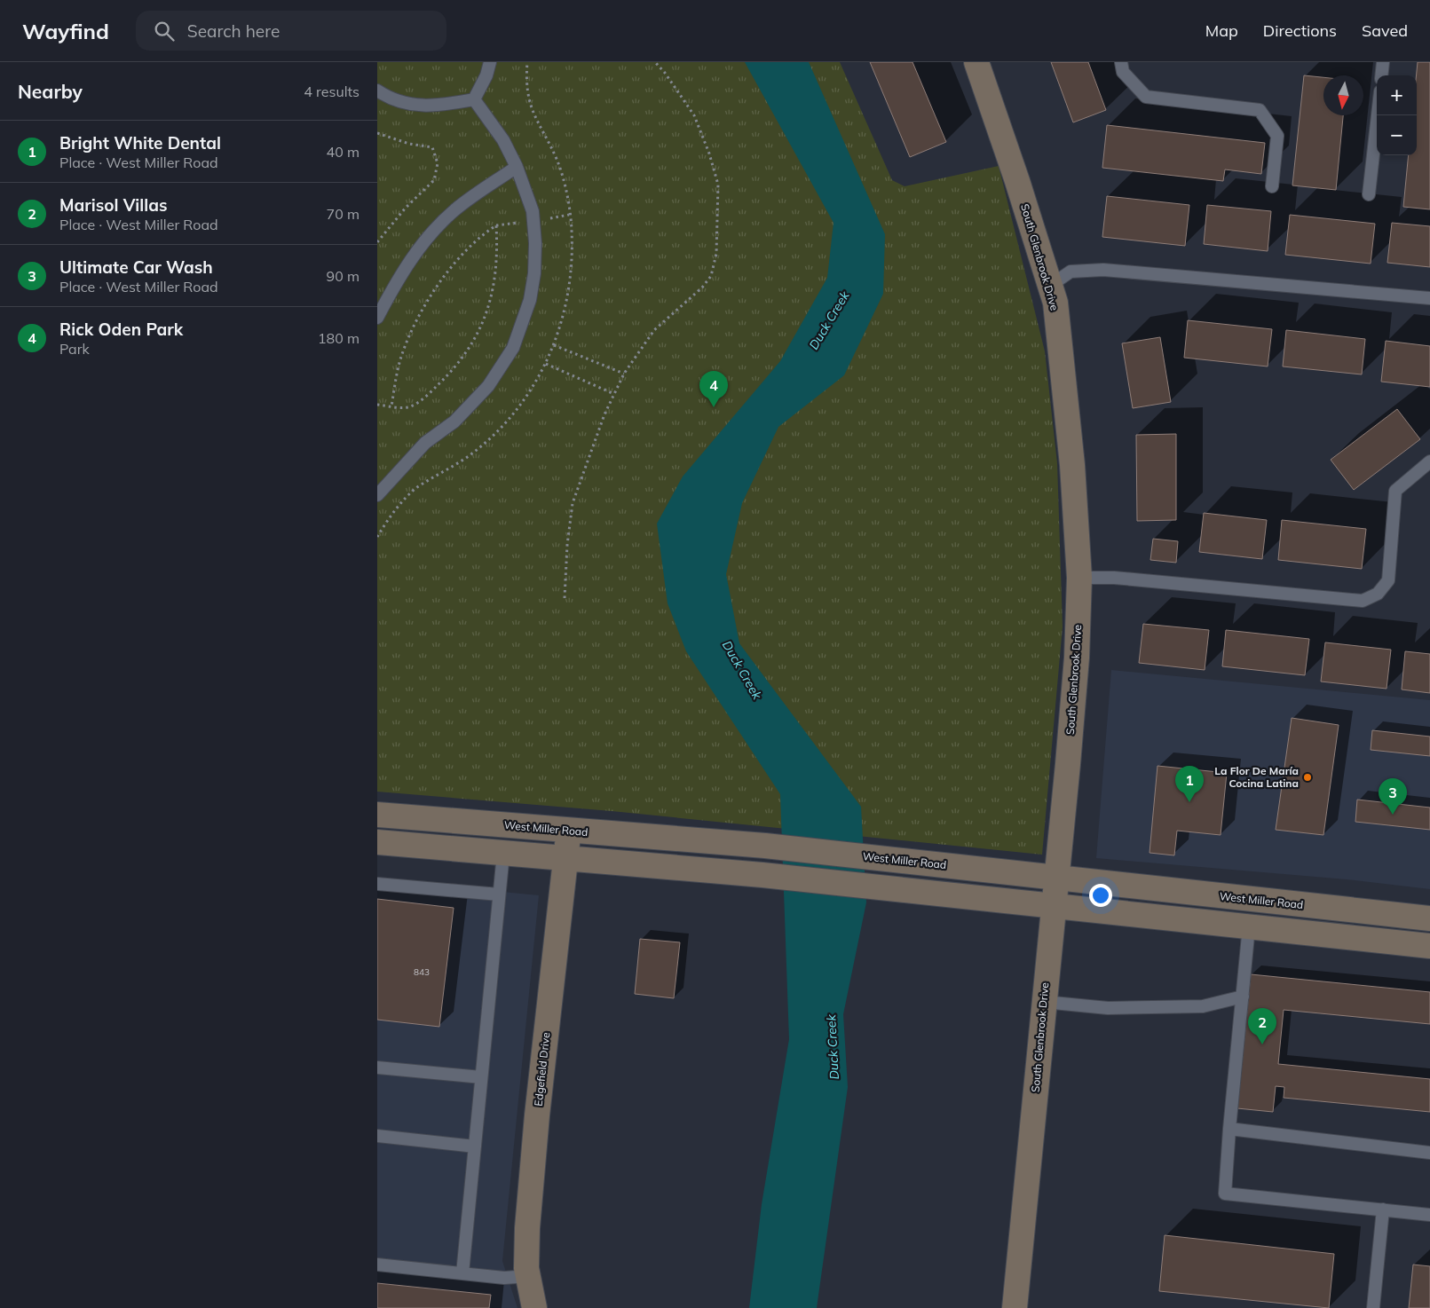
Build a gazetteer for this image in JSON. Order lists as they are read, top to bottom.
{
  "streets": {
    "main road": ["South Glenbrook Drive", "West Miller Road", "Edgefield Drive"]
  },
  "crossings": [
    ["South Glenbrook Drive", "West Miller Road"],
    ["West Miller Road", "Edgefield Drive"]
  ],
  "water": ["Duck Creek"],
  "places": ["La Flor De María Cocina Latina"],
  "house_numbers": ["843"],
  "north": "bottom",
  "page": {
    "header": "Wayfind",
    "search": "Search here",
    "nav": ["Map", "Directions", "Saved"],
    "heading": ["Nearby", "4 results"],
    "map_buttons": ["+", "−"],
    "list": [
      {
        "mark": "1",
        "name": "Bright White Dental",
        "note": "Place · West Miller Road",
        "value": "40 m"
      },
      {
        "mark": "2",
        "name": "Marisol Villas",
        "note": "Place · West Miller Road",
        "value": "70 m"
      },
      {
        "mark": "3",
        "name": "Ultimate Car Wash",
        "note": "Place · West Miller Road",
        "value": "90 m"
      },
      {
        "mark": "4",
        "name": "Rick Oden Park",
        "note": "Park",
        "value": "180 m"
      }
    ],
    "pins": [
      "4",
      "1",
      "3",
      "2"
    ]
  }
}
